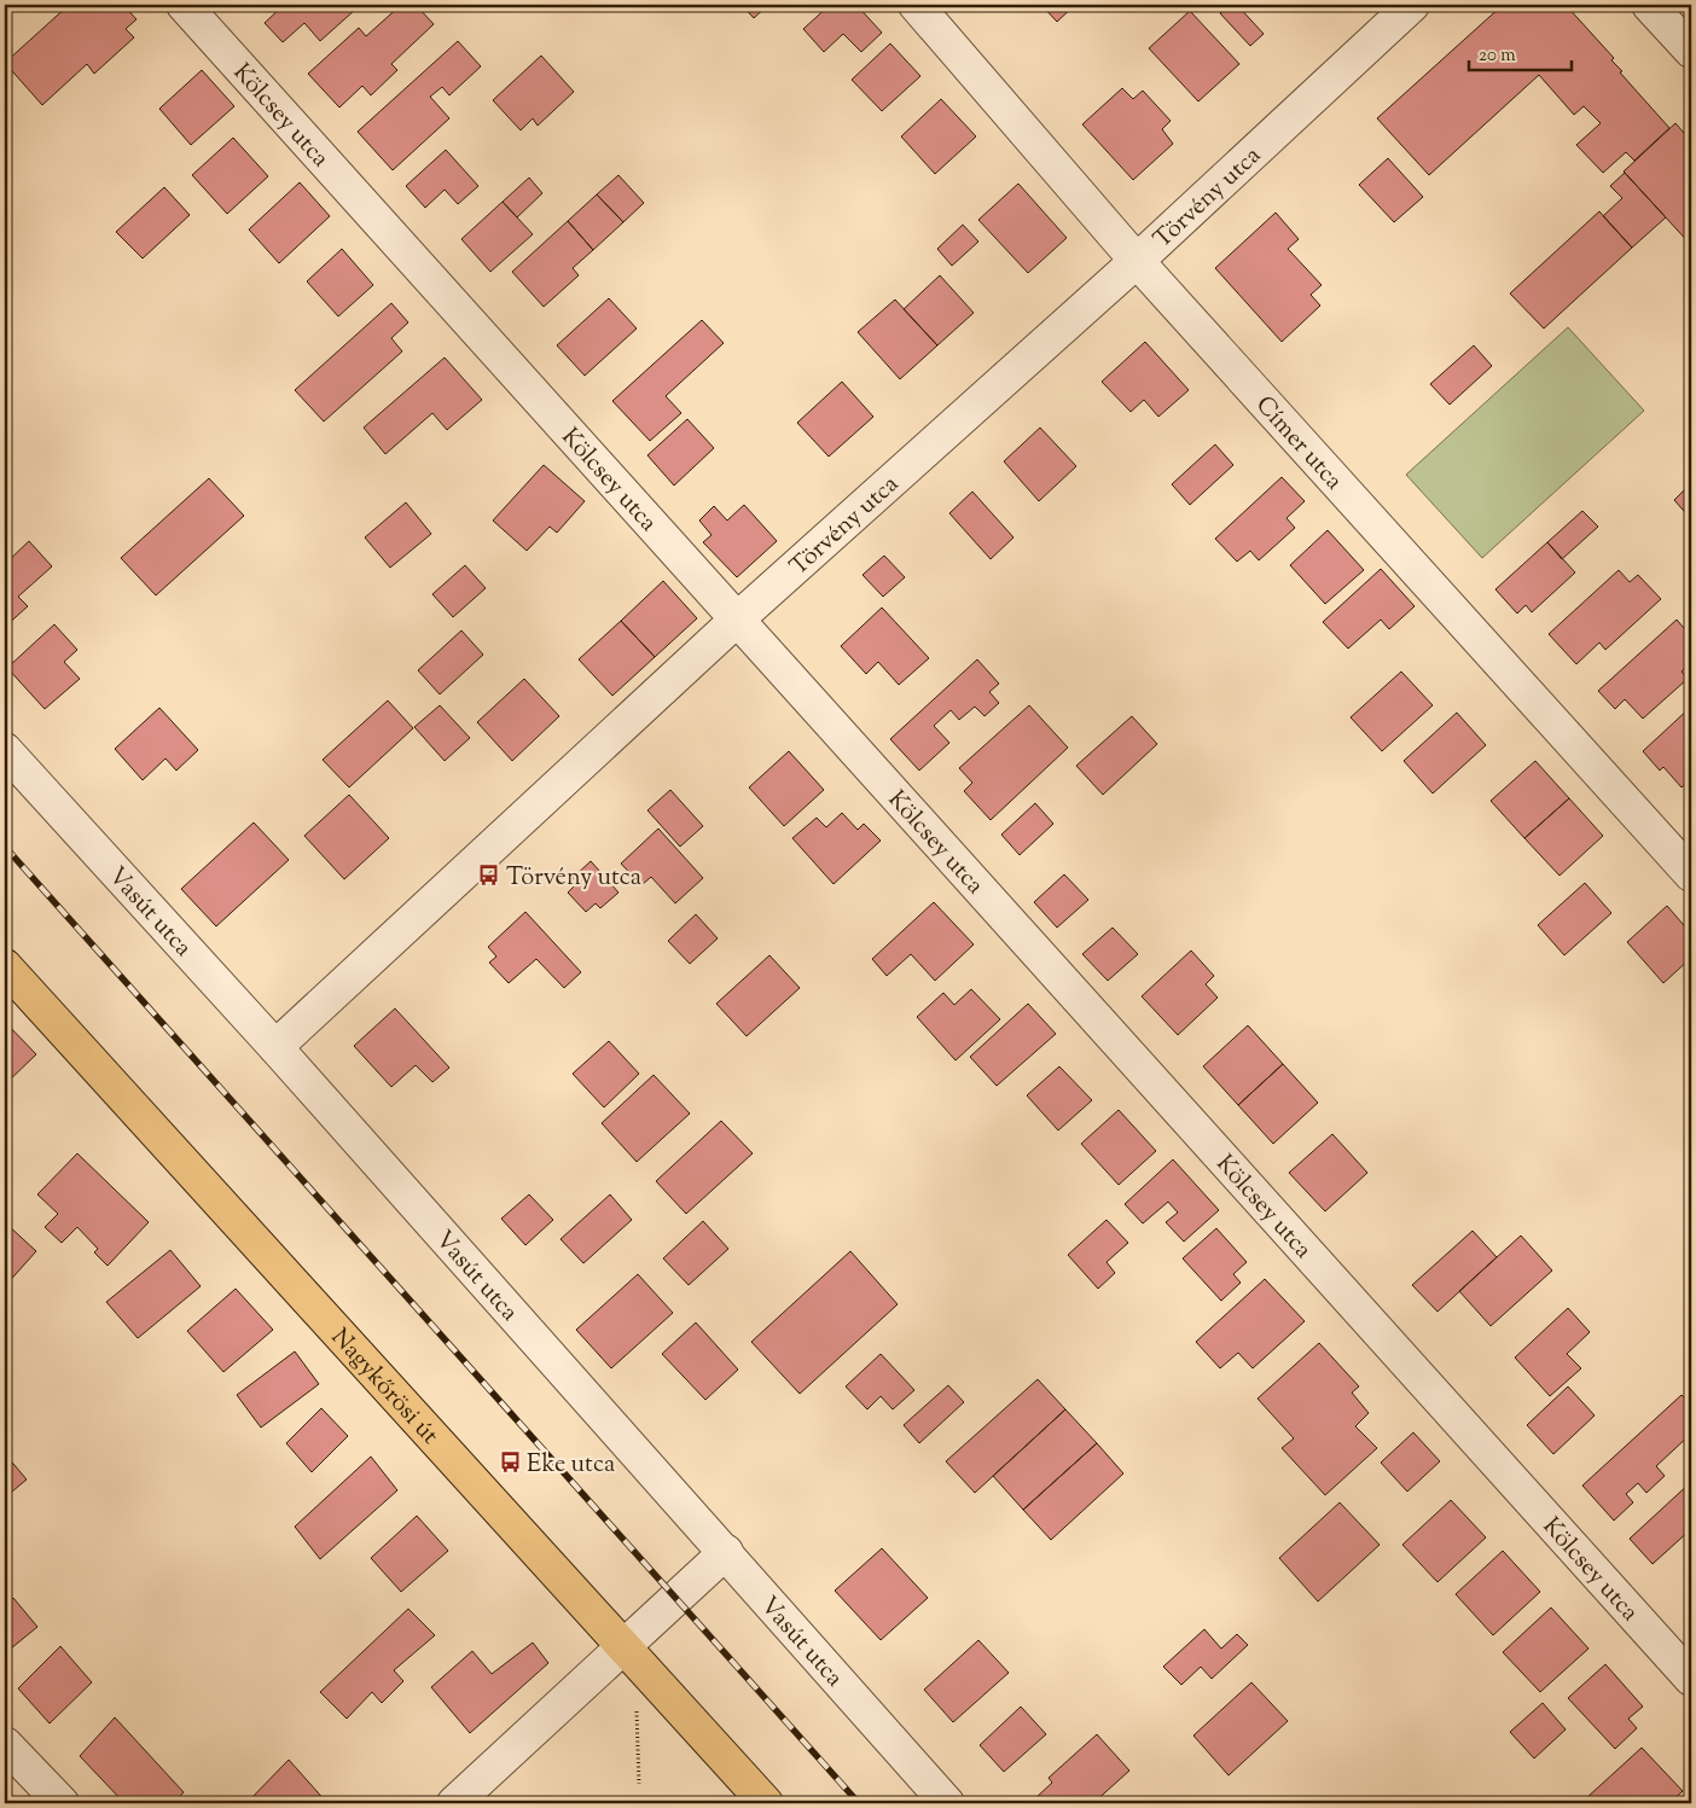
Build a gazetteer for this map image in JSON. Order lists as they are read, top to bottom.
{
  "streets": {
    "main road": ["Nagykőrösi út"],
    "street": [
      "Kölcsey utca",
      "Törvény utca",
      "Címer utca",
      "Vasút utca"
    ]
  },
  "crossings": [
    ["Kölcsey utca", "Törvény utca"],
    ["Törvény utca", "Címer utca"],
    ["Törvény utca", "Vasút utca"]
  ],
  "places": {
    "bus stop": ["Törvény utca", "Eke utca"]
  },
  "scale_bar": "20 m"
}
